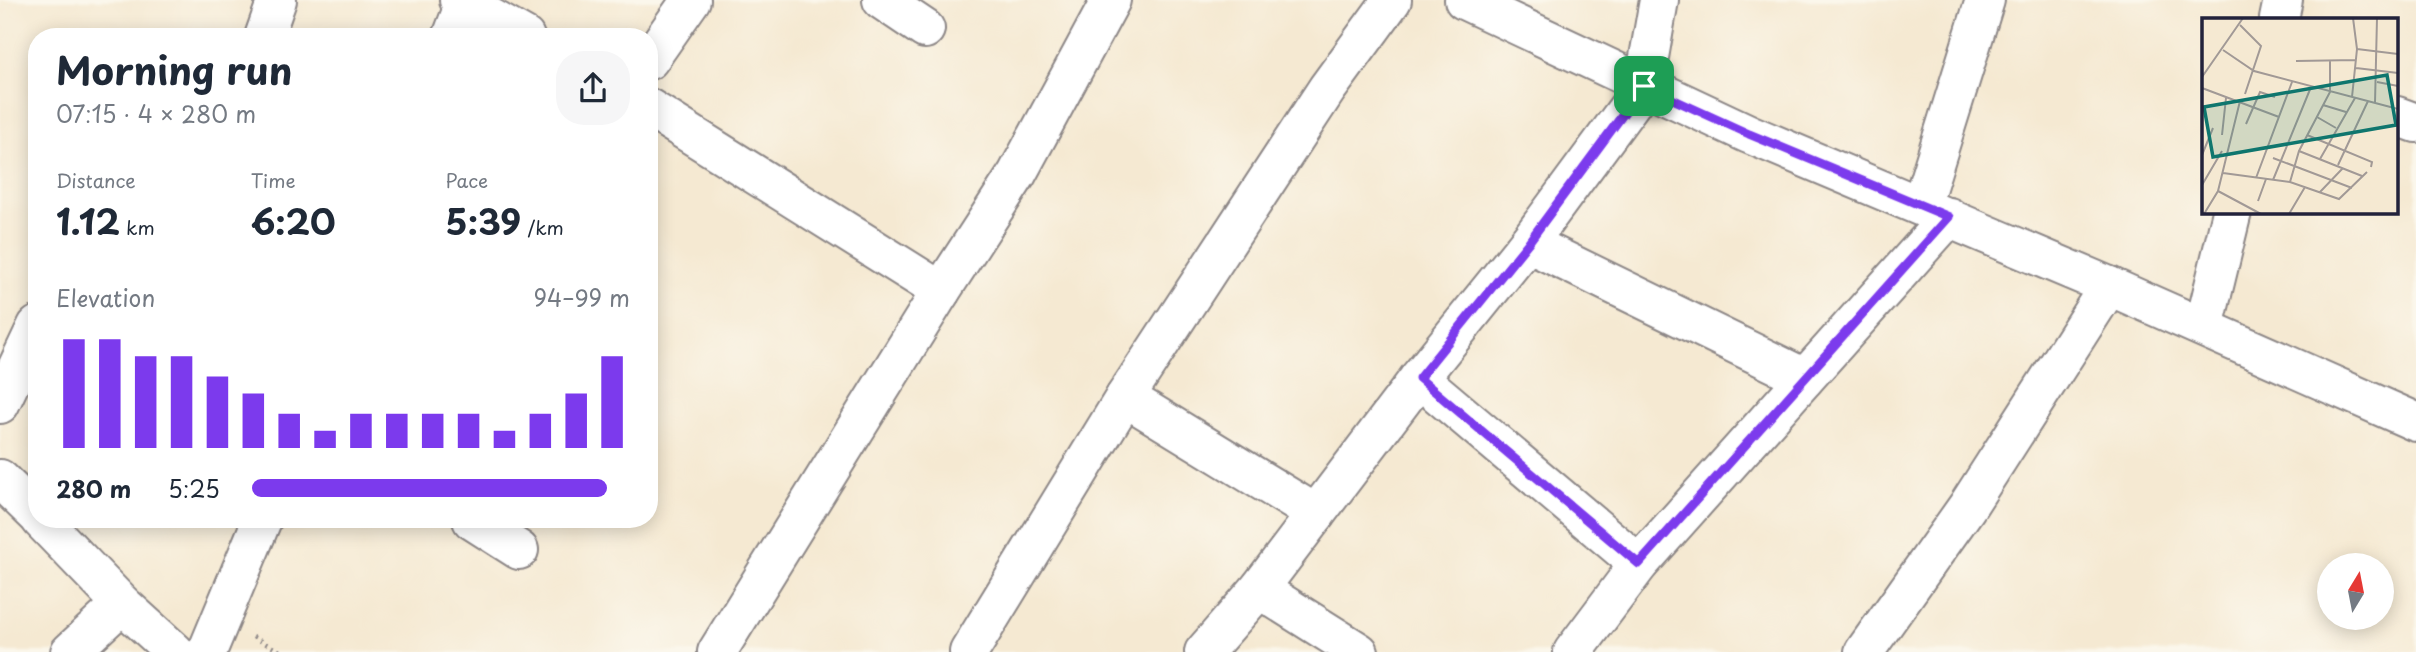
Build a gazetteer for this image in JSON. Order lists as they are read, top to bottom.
{
  "north": "top",
  "page": {
    "heading": ["Morning run", "07:15 · 4 × 280 m"],
    "stats": [
      ["Distance", "1.12 km"],
      ["Time", "6:20"],
      ["Pace", "5:39 /km"]
    ],
    "chart": ["Elevation", "94–99 m"],
    "list": [
      {
        "name": "280 m",
        "note": "5:25"
      }
    ]
  }
}
